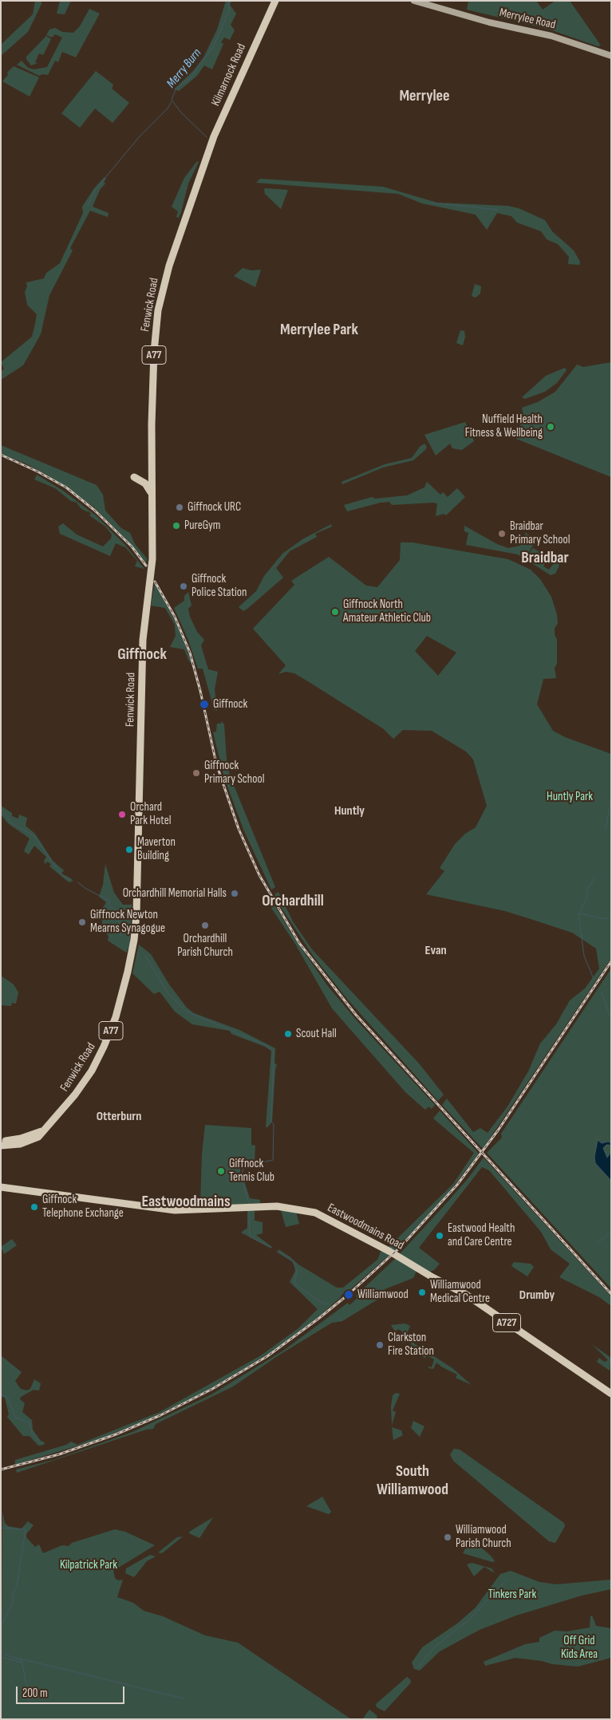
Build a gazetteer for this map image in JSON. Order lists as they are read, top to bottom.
{
  "streets": {
    "main road": [
      "Merrylee Road",
      "Kilmarnock Road",
      "Fenwick Road",
      "A77",
      "Eastwoodmains Road",
      "A727"
    ]
  },
  "crossings": [
    ["Kilmarnock Road", "Fenwick Road"]
  ],
  "districts": [
    "Merrylee",
    "Merrylee Park",
    "Braidbar",
    "Giffnock",
    "Huntly",
    "Orchardhill",
    "Evan",
    "Otterburn",
    "Eastwoodmains",
    "Drumby",
    "South Williamwood"
  ],
  "water": ["Merry Burn"],
  "parks": [
    "Huntly Park",
    "Kilpatrick Park",
    "Tinkers Park",
    "Off Grid Kids Area"
  ],
  "places": [
    "Nuffield Health Fitness & Wellbeing",
    "Giffnock URC",
    "PureGym",
    "Braidbar Primary School",
    "Giffnock Police Station",
    "Giffnock North Amateur Athletic Club",
    "Giffnock",
    "Giffnock Primary School",
    "Orchard Park Hotel",
    "Maverton Building",
    "Orchardhill Memorial Halls",
    "Giffnock Newton Mearns Synagogue",
    "Orchardhill Parish Church",
    "Scout Hall",
    "Giffnock Tennis Club",
    "Giffnock Telephone Exchange",
    "Eastwood Health and Care Centre",
    "Williamwood Medical Centre",
    "Williamwood",
    "Clarkston Fire Station",
    "Williamwood Parish Church"
  ],
  "scale_bar": "200 m"
}
